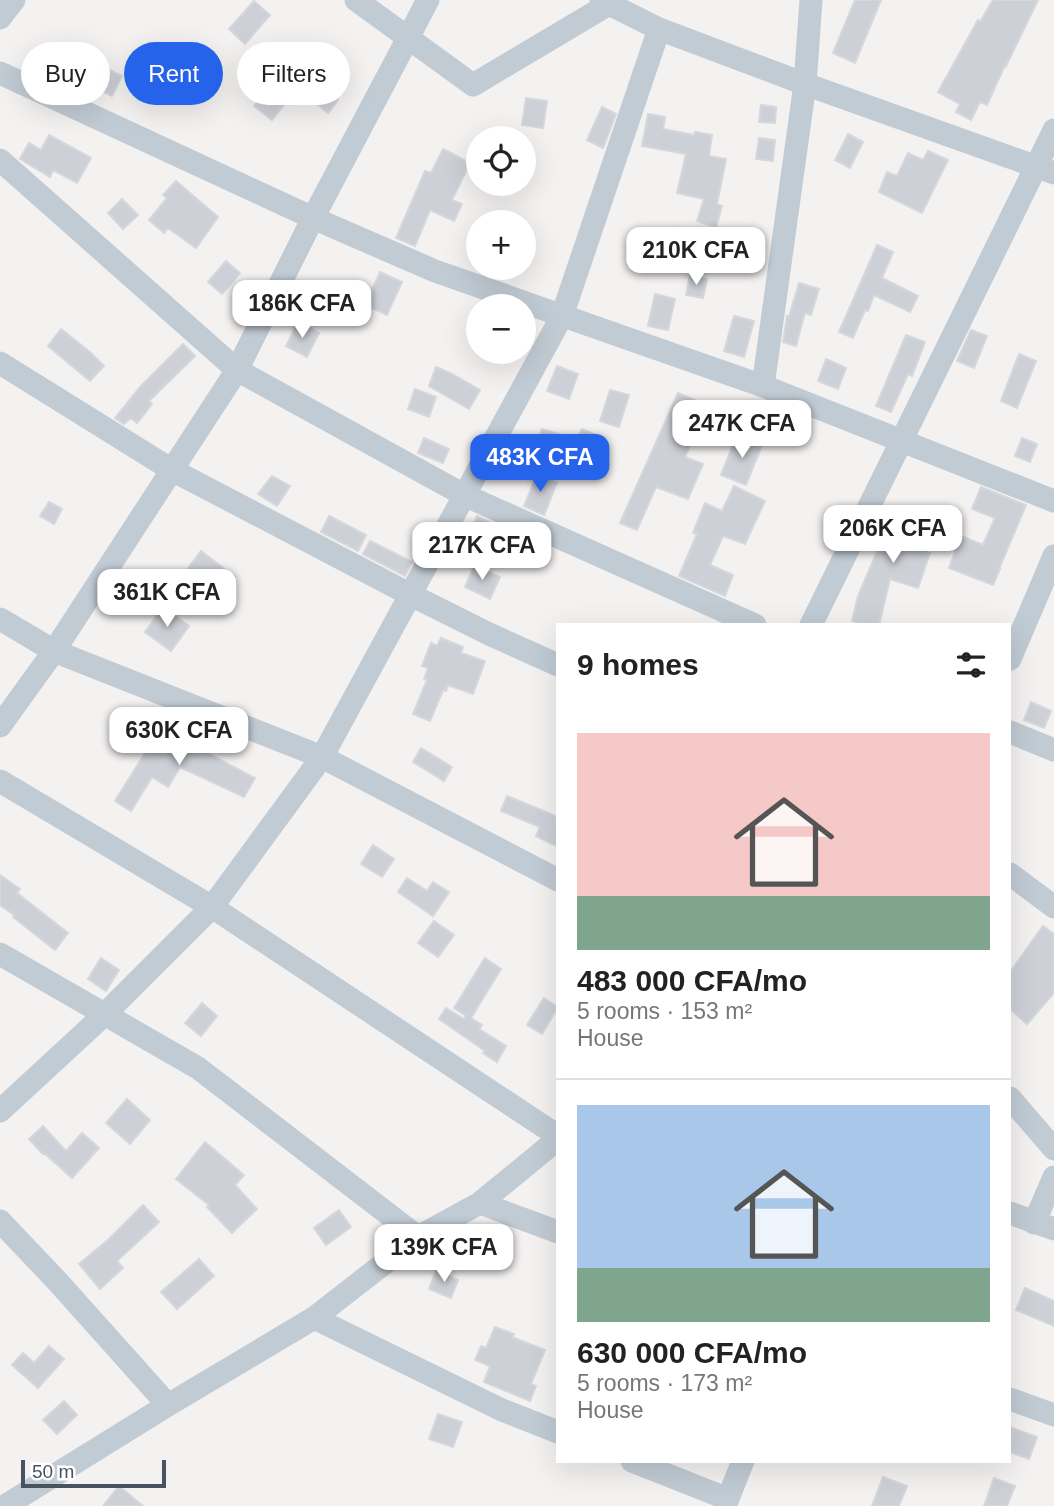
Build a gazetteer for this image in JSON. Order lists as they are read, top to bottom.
{
  "scale_bar": "50 m",
  "page": {
    "chip": ["Buy", "Rent", "Filters"],
    "map_buttons": ["+", "−"],
    "price": [
      "210K CFA",
      "186K CFA",
      "247K CFA",
      "483K CFA",
      "206K CFA",
      "217K CFA",
      "361K CFA",
      "630K CFA",
      "139K CFA"
    ],
    "heading": "9 homes",
    "list": [
      {
        "name": "483 000 CFA/mo",
        "note": "5 rooms · 153 m² · House"
      },
      {
        "name": "630 000 CFA/mo",
        "note": "5 rooms · 173 m² · House"
      }
    ],
    "scale": "50 m"
  }
}
